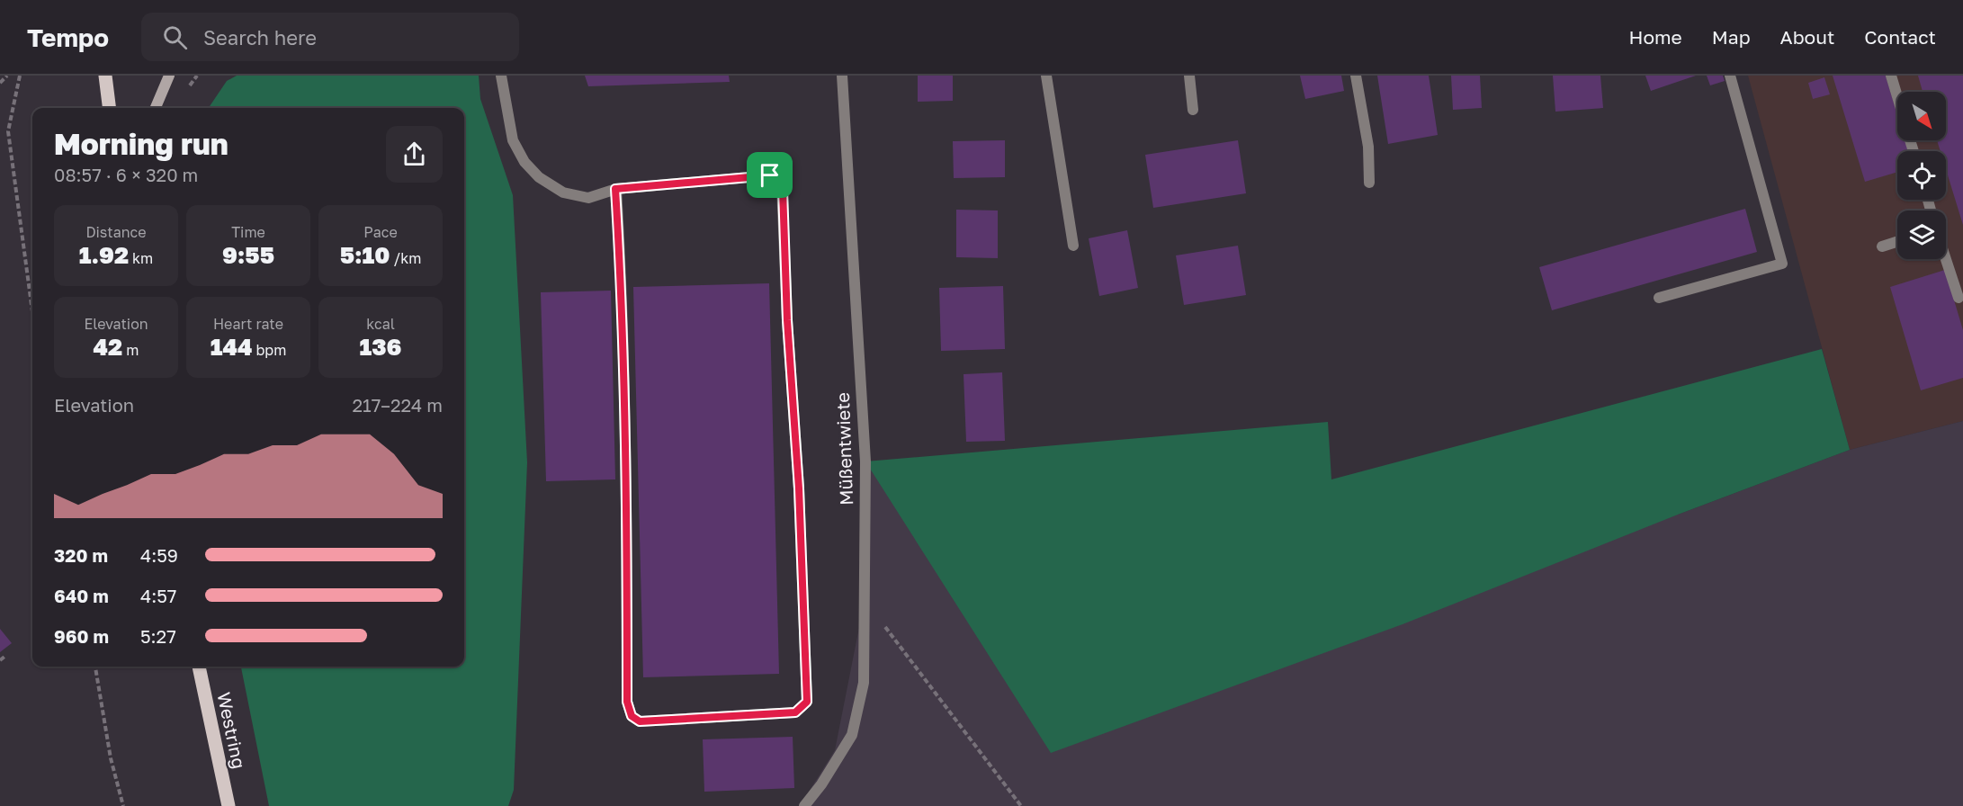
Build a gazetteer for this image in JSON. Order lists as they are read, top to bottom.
{
  "streets": {
    "main road": ["Westring"],
    "street": ["Müßentwiete"]
  },
  "north": "bottom right",
  "page": {
    "header": "Tempo",
    "search": "Search here",
    "nav": [
      "Home",
      "Map",
      "About",
      "Contact"
    ],
    "heading": ["Morning run", "08:57 · 6 × 320 m"],
    "stats": [
      ["Distance", "1.92 km"],
      ["Time", "9:55"],
      ["Pace", "5:10 /km"],
      ["Elevation", "42 m"],
      ["Heart rate", "144 bpm"],
      ["kcal", "136"]
    ],
    "chart": ["Elevation", "217–224 m"],
    "list": [
      {
        "name": "320 m",
        "note": "4:59"
      },
      {
        "name": "640 m",
        "note": "4:57"
      },
      {
        "name": "960 m",
        "note": "5:27"
      }
    ]
  }
}
